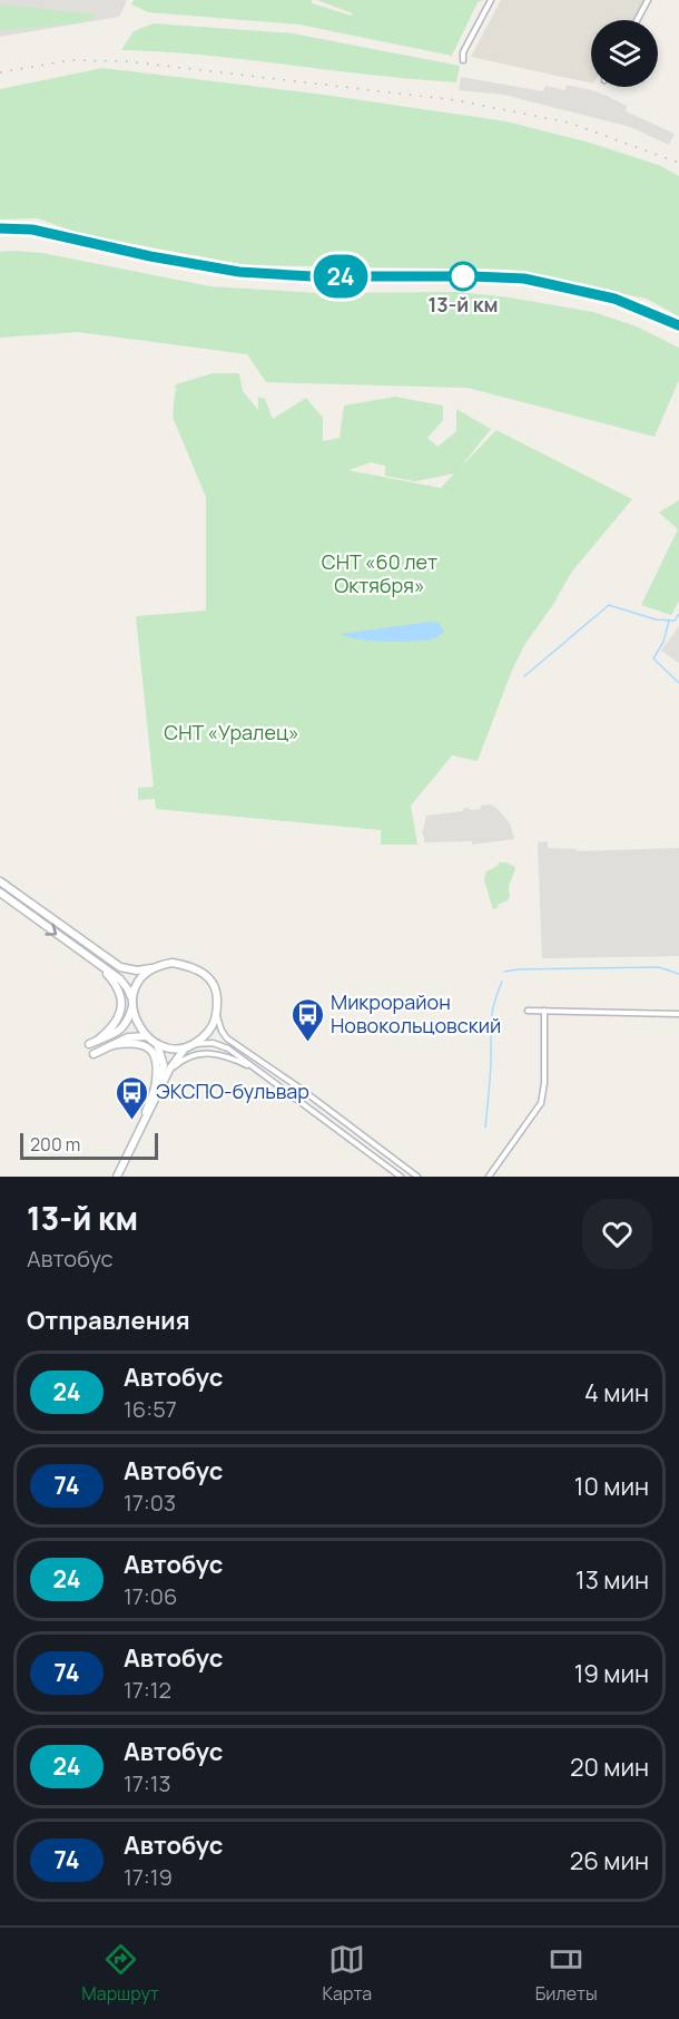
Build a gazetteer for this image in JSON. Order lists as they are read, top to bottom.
{
  "parks": ["СНТ «60 лет Октября»", "СНТ «Уралец»"],
  "places": {
    "other": ["13-й км"],
    "bus stop": ["Микрорайон Новокольцовский", "ЭКСПО-бульвар"]
  },
  "lines": ["bus line 24"],
  "scale_bar": "200 m",
  "page": {
    "on_map": "24",
    "scale": "200 m",
    "heading": [
      ["13-й км", "Автобус"],
      "Отправления"
    ],
    "list": [
      {
        "mark": "24",
        "name": "Автобус",
        "note": "16:57",
        "value": "4 мин"
      },
      {
        "mark": "74",
        "name": "Автобус",
        "note": "17:03",
        "value": "10 мин"
      },
      {
        "mark": "24",
        "name": "Автобус",
        "note": "17:06",
        "value": "13 мин"
      },
      {
        "mark": "74",
        "name": "Автобус",
        "note": "17:12",
        "value": "19 мин"
      },
      {
        "mark": "24",
        "name": "Автобус",
        "note": "17:13",
        "value": "20 мин"
      },
      {
        "mark": "74",
        "name": "Автобус",
        "note": "17:19",
        "value": "26 мин"
      }
    ],
    "tabs": ["Маршрут", "Карта", "Билеты"]
  }
}
